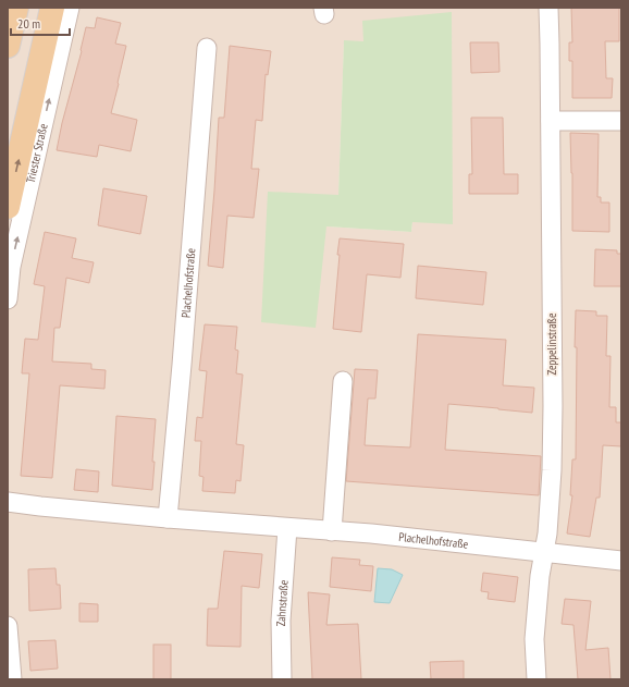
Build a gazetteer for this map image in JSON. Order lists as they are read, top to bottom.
{
  "streets": {
    "main road": ["Triester Straße"],
    "street": ["Plachelhofstraße", "Zeppelinstraße", "Zahnstraße"]
  },
  "crossings": [
    ["Plachelhofstraße", "Zeppelinstraße"],
    ["Plachelhofstraße", "Zahnstraße"]
  ],
  "one_way": ["Triester Straße"],
  "scale_bar": "20 m"
}
